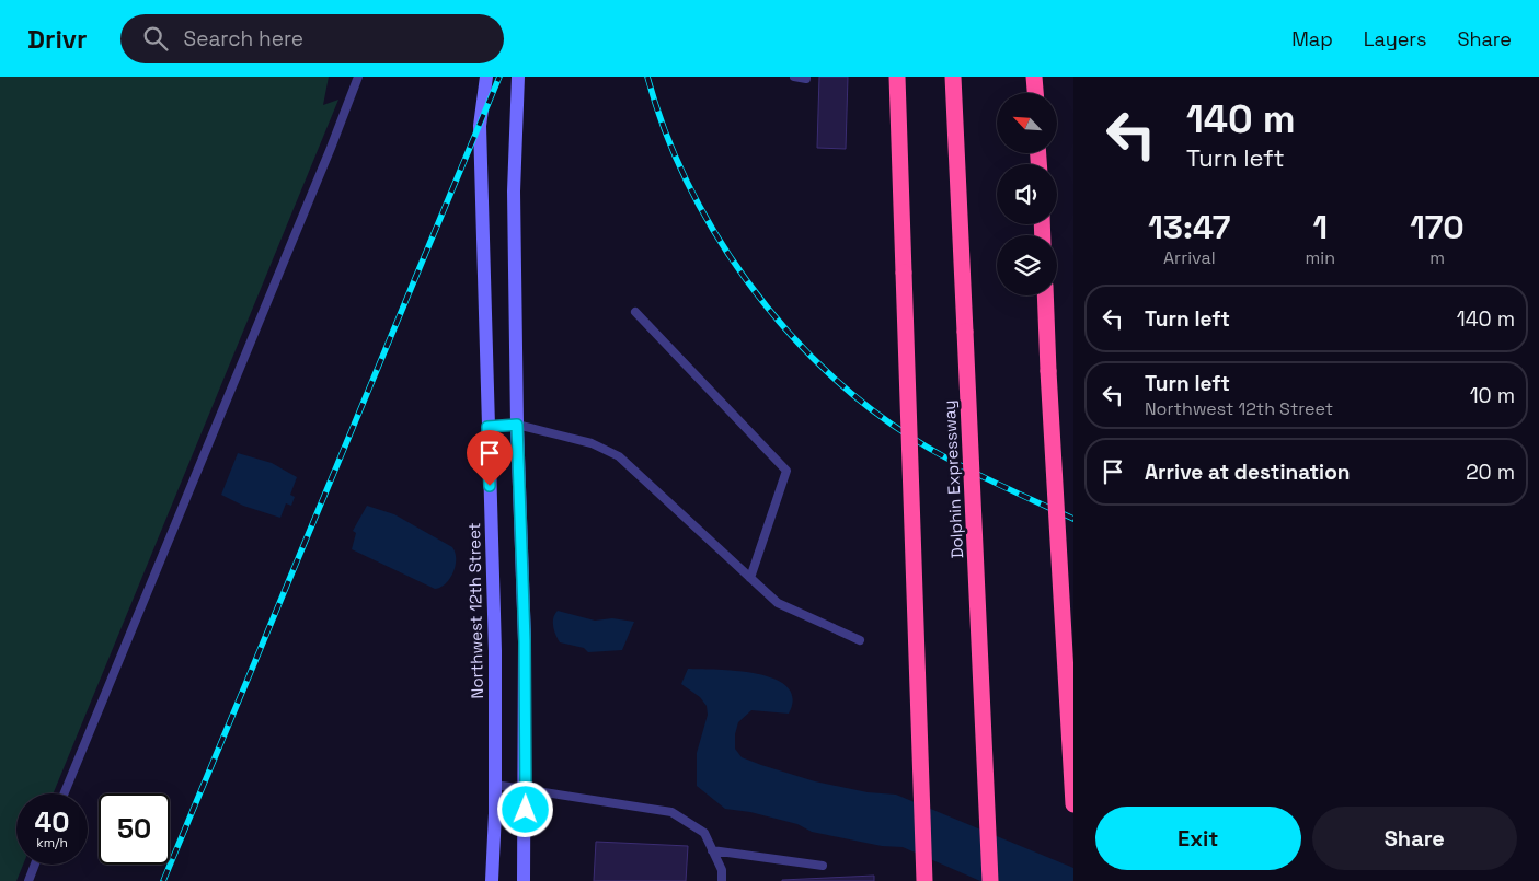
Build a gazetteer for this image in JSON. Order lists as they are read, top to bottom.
{
  "streets": {
    "highway": ["Dolphin Expressway"],
    "main road": ["Northwest 12th Street"]
  },
  "north": "top left",
  "page": {
    "header": "Drivr",
    "search": "Search here",
    "nav": ["Map", "Layers", "Share"],
    "turn": ["140 m", "Turn left"],
    "eta": [
      "13:47",
      "Arrival",
      "1",
      "min",
      "170",
      "m"
    ],
    "list": [
      {
        "name": "Turn left",
        "value": "140 m"
      },
      {
        "name": "Turn left",
        "note": "Northwest 12th Street",
        "value": "10 m"
      },
      {
        "name": "Arrive at destination",
        "value": "20 m"
      }
    ],
    "speed": "40 km/h",
    "limit": "50",
    "buttons": ["Exit", "Share"]
  }
}
